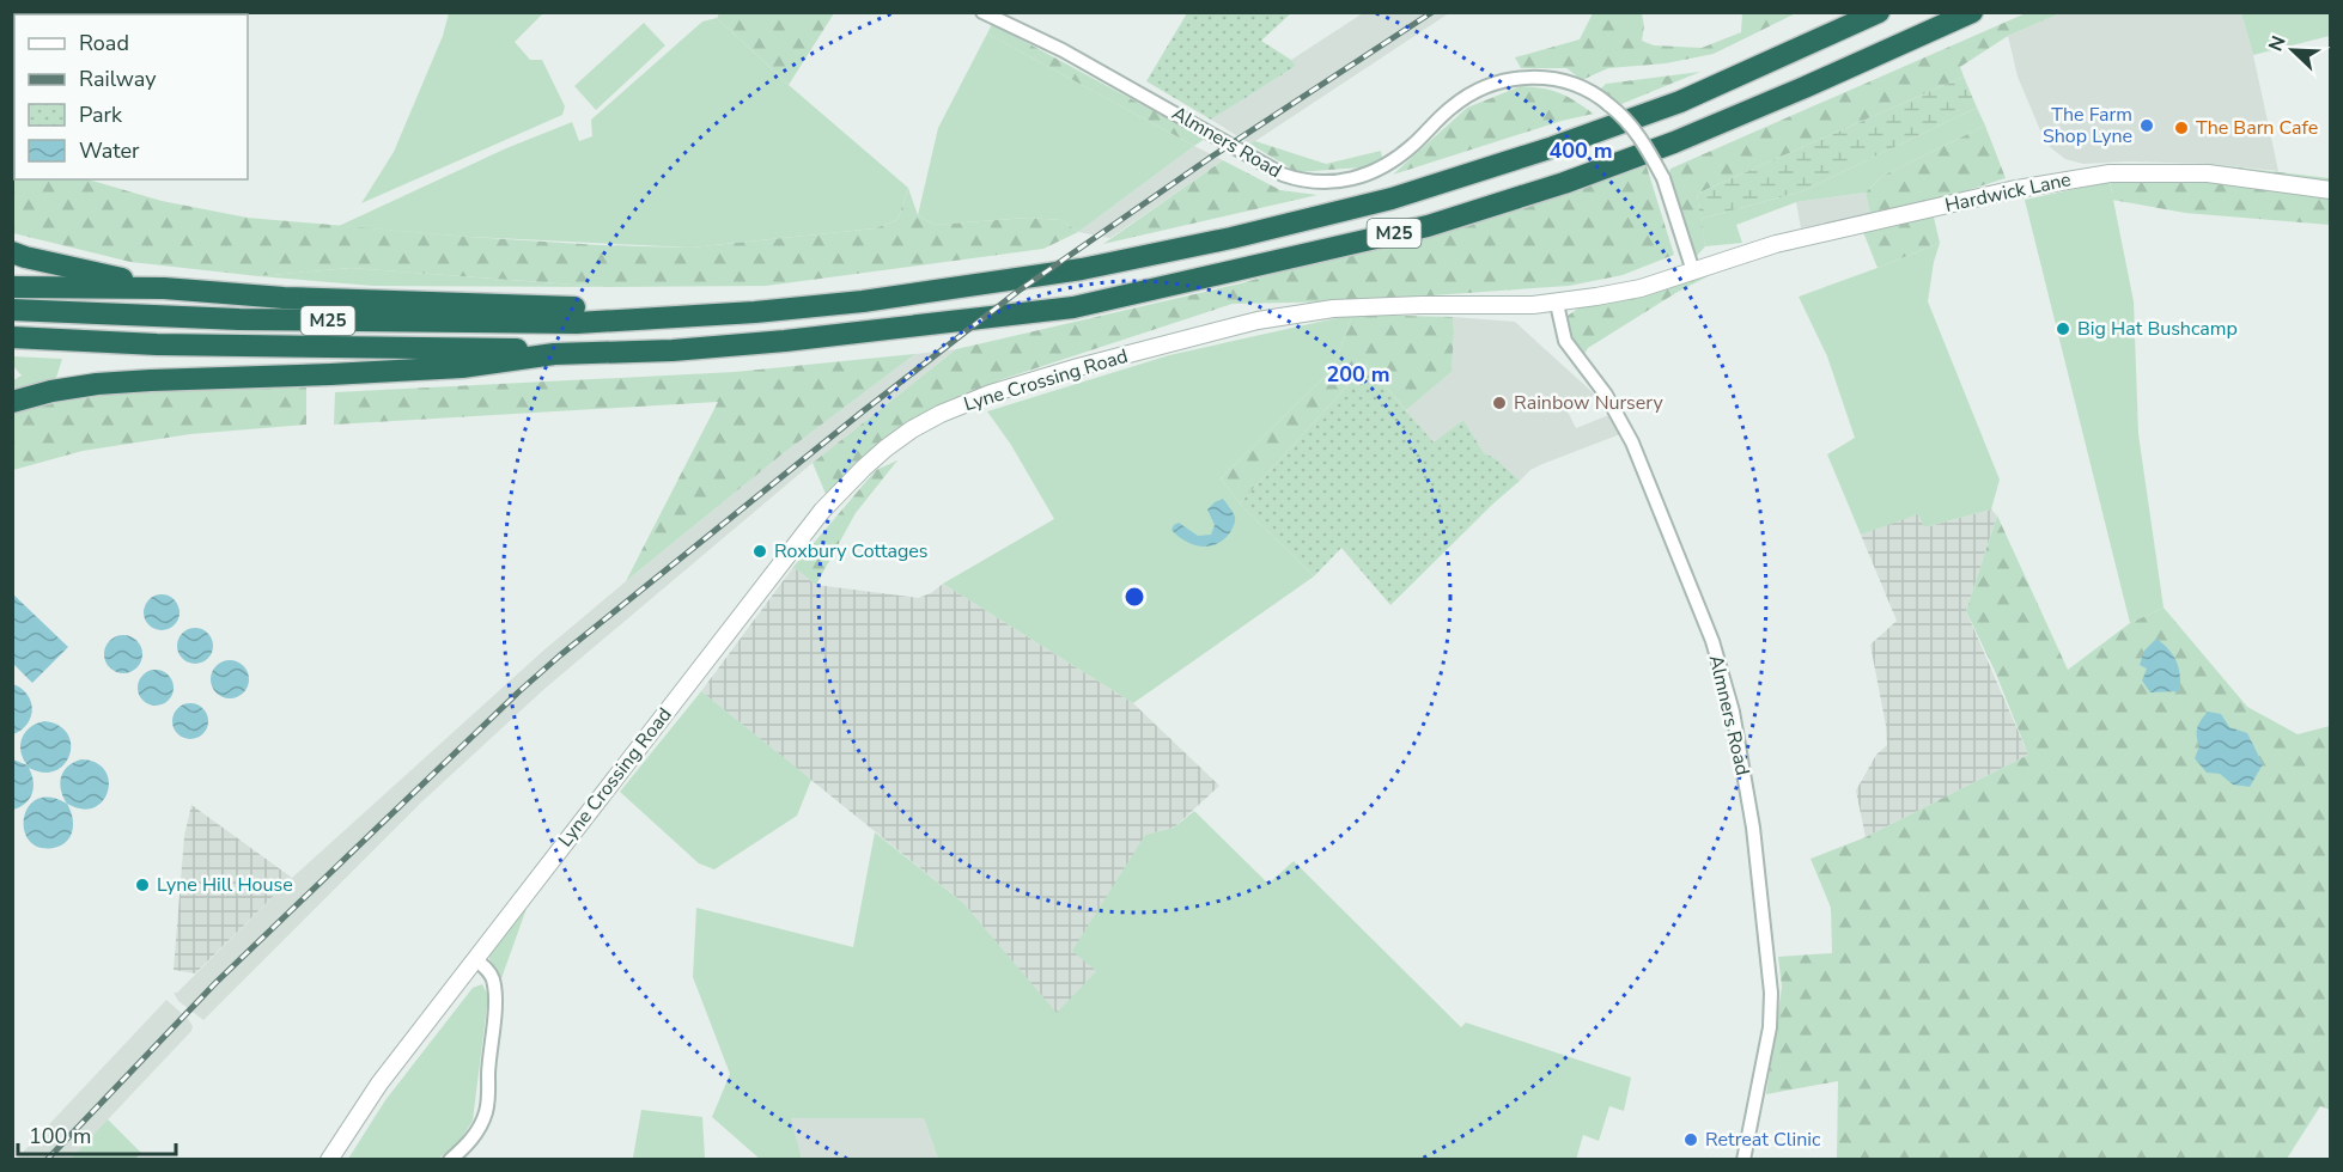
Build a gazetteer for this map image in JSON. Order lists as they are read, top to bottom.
{
  "streets": {
    "highway": ["M25"],
    "street": ["Almners Road", "Hardwick Lane", "Lyne Crossing Road"]
  },
  "crossings": [
    ["Almners Road", "Hardwick Lane"],
    ["Almners Road", "Lyne Crossing Road"],
    ["Hardwick Lane", "Lyne Crossing Road"]
  ],
  "places": [
    "The Farm Shop Lyne",
    "The Barn Cafe",
    "Big Hat Bushcamp",
    "Rainbow Nursery",
    "Roxbury Cottages",
    "Lyne Hill House",
    "Retreat Clinic"
  ],
  "legend": [
    "Road",
    "Railway",
    "Park",
    "Water"
  ],
  "scale_bar": "100 m",
  "north": "top left",
  "rings": ["400 m", "200 m"]
}
